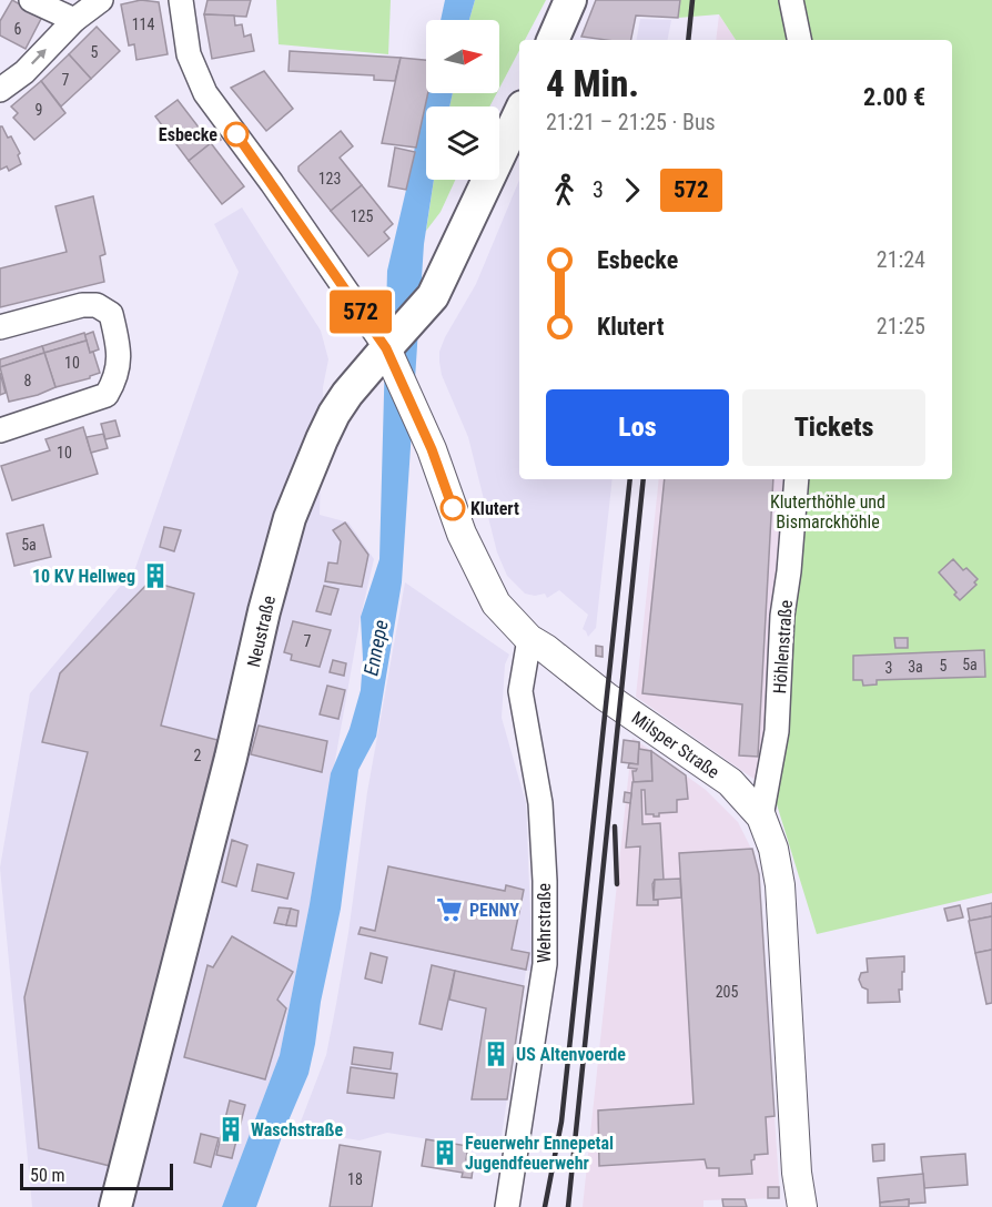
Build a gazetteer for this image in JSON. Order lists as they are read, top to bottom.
{
  "streets": {
    "main road": ["Neustraße"],
    "street": ["Höhlenstraße", "Milsper Straße", "Wehrstraße"]
  },
  "crossings": [
    ["Neustraße", "Milsper Straße"],
    ["Höhlenstraße", "Milsper Straße"],
    ["Milsper Straße", "Wehrstraße"]
  ],
  "water": ["Ennepe"],
  "parks": ["Kluterthöhle und Bismarckhöhle"],
  "places": {
    "other": ["Esbecke", "Klutert"],
    "building": [
      "10 KV Hellweg",
      "US Altenvoerde",
      "Waschstraße",
      "Feuerwehr Ennepetal Jugendfeuerwehr"
    ],
    "supermarket": ["PENNY"]
  },
  "lines": ["bus line 572"],
  "house_numbers": [
    "114",
    "6",
    "5",
    "7",
    "9",
    "123",
    "125",
    "10",
    "8",
    "10",
    "5a",
    "7",
    "5a",
    "5",
    "3a",
    "3",
    "2",
    "205",
    "18"
  ],
  "scale_bar": "50 m",
  "north": "right",
  "page": {
    "on_map": "572",
    "heading": ["4 Min.", "21:21 – 21:25 · Bus", "2.00 €"],
    "legs": ["3", "572"],
    "list": [
      {
        "name": "Esbecke",
        "value": "21:24"
      },
      {
        "name": "Klutert",
        "value": "21:25"
      }
    ],
    "buttons": ["Los", "Tickets"],
    "scale": "50 m"
  }
}
